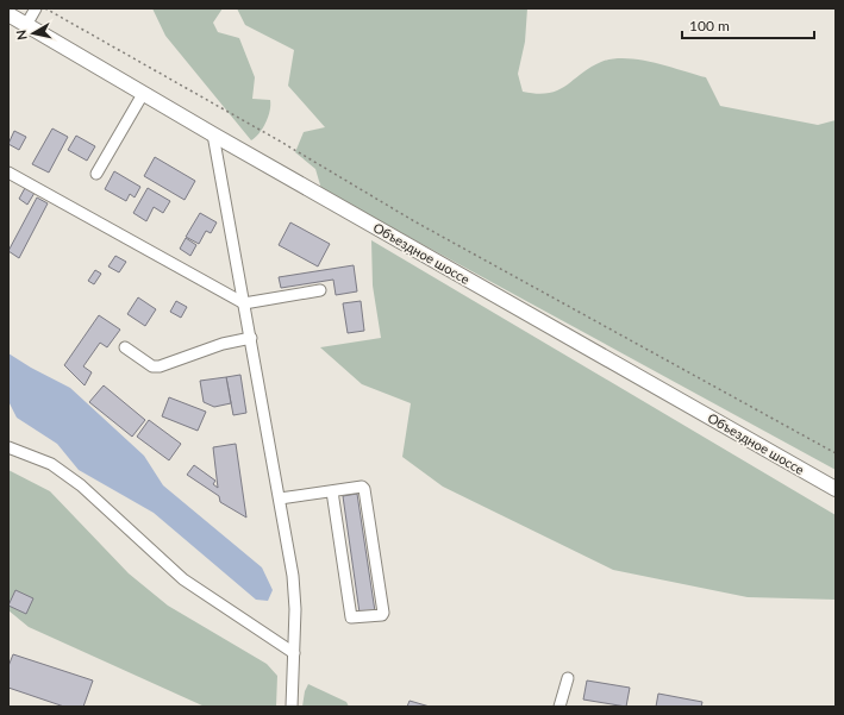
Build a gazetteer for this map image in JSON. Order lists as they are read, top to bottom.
{
  "streets": {
    "main road": ["Объездное шоссе"]
  },
  "scale_bar": "100 m",
  "north": "left"
}
